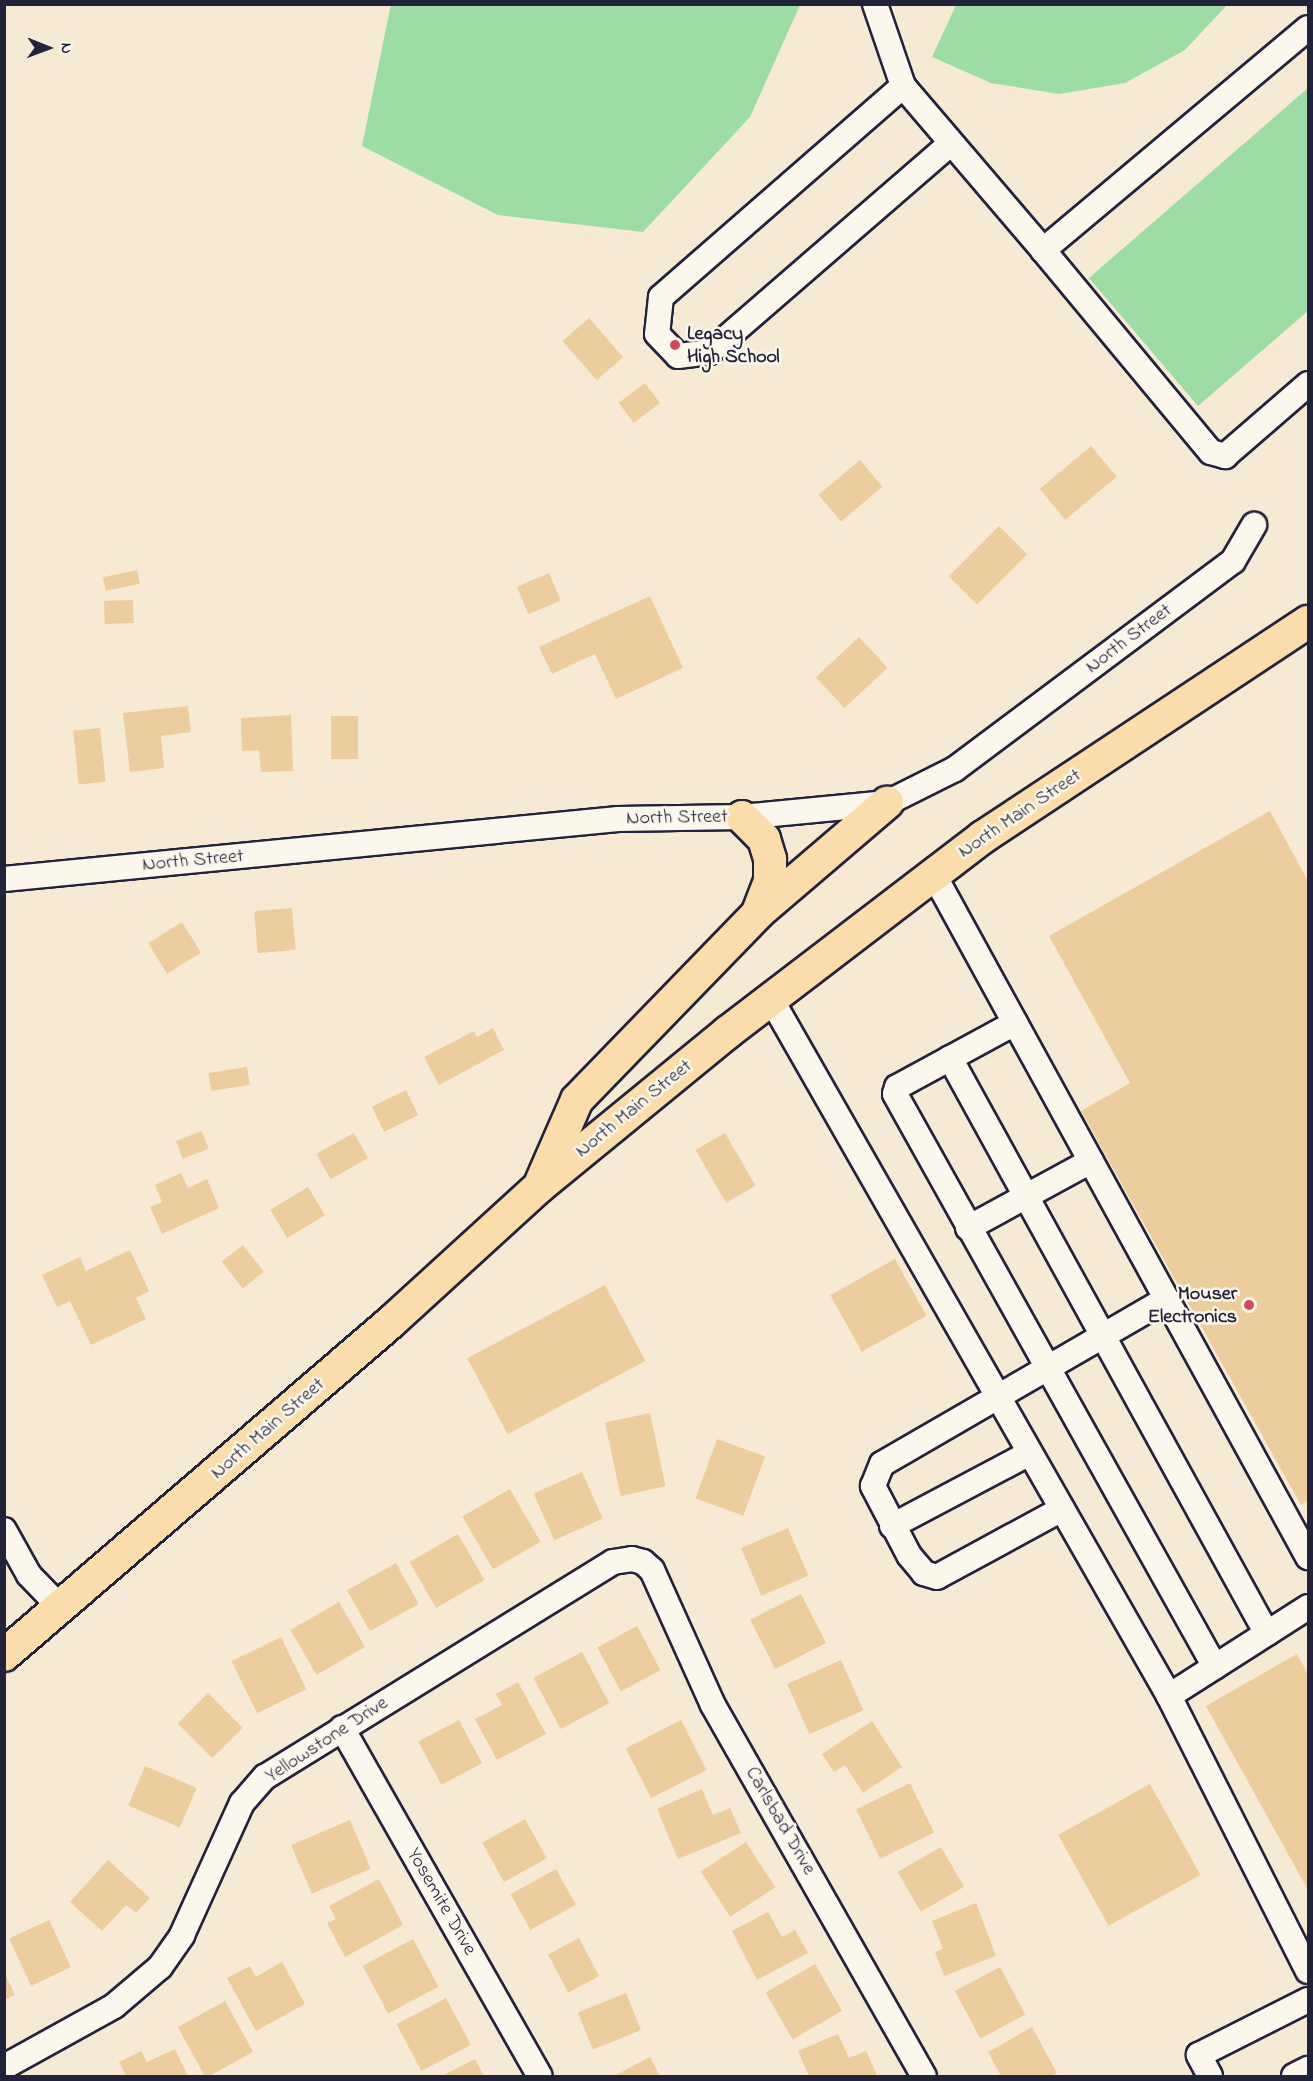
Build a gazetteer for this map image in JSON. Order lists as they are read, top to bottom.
{
  "streets": {
    "main road": ["North Main Street"],
    "street": [
      "North Street",
      "Yellowstone Drive",
      "Carlsbad Drive",
      "Yosemite Drive"
    ]
  },
  "crossings": [
    ["Yellowstone Drive", "Carlsbad Drive"],
    ["Yellowstone Drive", "Yosemite Drive"]
  ],
  "places": ["Legacy High School", "Mouser Electronics"],
  "north": "right"
}
